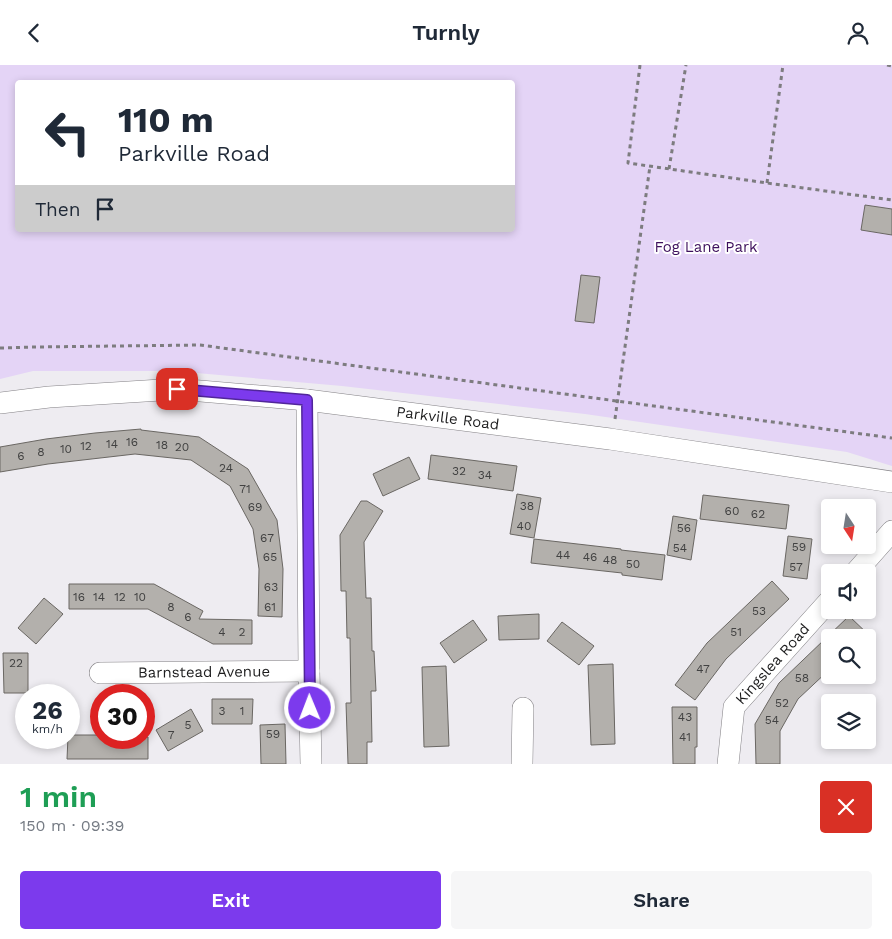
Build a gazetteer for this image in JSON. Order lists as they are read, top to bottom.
{
  "streets": {
    "street": ["Parkville Road", "Kingslea Road", "Barnstead Avenue"]
  },
  "parks": ["Fog Lane Park"],
  "house_numbers": [
    "16",
    "14",
    "18",
    "12",
    "20",
    "10",
    "8",
    "6",
    "24",
    "32",
    "34",
    "71",
    "38",
    "69",
    "60",
    "62",
    "40",
    "56",
    "67",
    "59",
    "54",
    "44",
    "65",
    "46",
    "48",
    "50",
    "57",
    "63",
    "16",
    "14",
    "12",
    "10",
    "8",
    "61",
    "53",
    "6",
    "4",
    "2",
    "51",
    "22",
    "47",
    "58",
    "52",
    "3",
    "1",
    "43",
    "54",
    "5",
    "59",
    "7",
    "41"
  ],
  "north": "bottom",
  "page": {
    "header": "Turnly",
    "turn": ["110 m", "Parkville Road"],
    "then": "Then",
    "speed": "26 km/h",
    "limit": "30",
    "heading": ["1 min", "150 m · 09:39"],
    "buttons": ["Exit", "Share"]
  }
}
